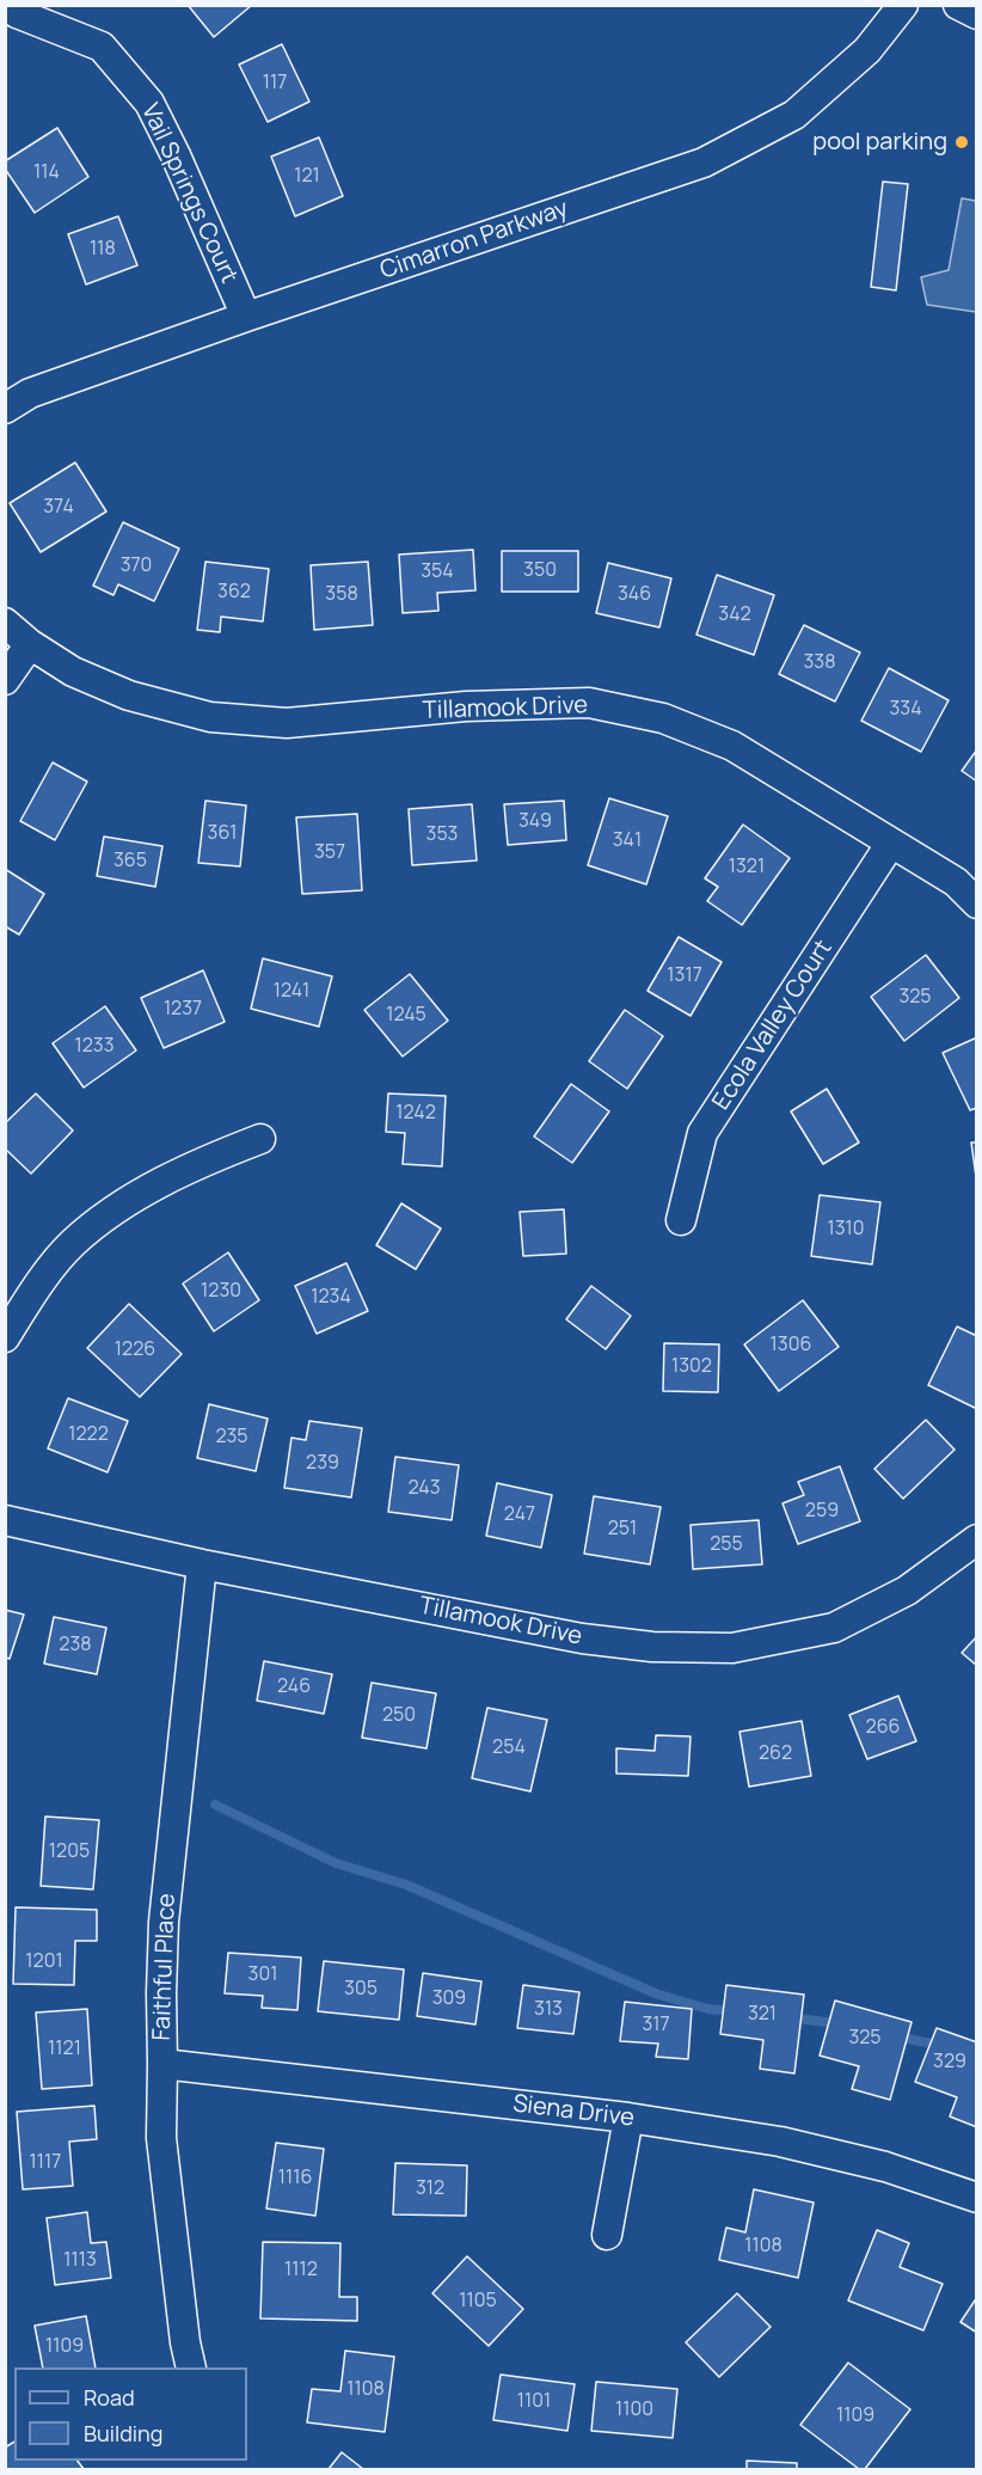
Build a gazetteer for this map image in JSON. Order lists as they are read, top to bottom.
{
  "streets": {
    "street": [
      "Vail Springs Court",
      "Cimarron Parkway",
      "Tillamook Drive",
      "Ecola Valley Court",
      "Faithful Place",
      "Siena Drive"
    ]
  },
  "crossings": [
    ["Vail Springs Court", "Cimarron Parkway"],
    ["Tillamook Drive", "Ecola Valley Court"],
    ["Tillamook Drive", "Faithful Place"],
    ["Faithful Place", "Siena Drive"]
  ],
  "places": ["pool parking"],
  "house_numbers": [
    "117",
    "114",
    "121",
    "118",
    "374",
    "370",
    "350",
    "354",
    "362",
    "358",
    "346",
    "342",
    "338",
    "334",
    "349",
    "361",
    "353",
    "341",
    "357",
    "365",
    "1321",
    "1317",
    "1241",
    "325",
    "1237",
    "1245",
    "1233",
    "1242",
    "1310",
    "1230",
    "1234",
    "1306",
    "1226",
    "1302",
    "1222",
    "235",
    "239",
    "243",
    "259",
    "247",
    "251",
    "255",
    "238",
    "246",
    "250",
    "266",
    "254",
    "262",
    "1205",
    "1201",
    "301",
    "305",
    "309",
    "313",
    "321",
    "317",
    "325",
    "1121",
    "329",
    "1117",
    "1116",
    "312",
    "1108",
    "1113",
    "1112",
    "1105",
    "1109",
    "1108",
    "1101",
    "1100",
    "1109"
  ],
  "legend": ["Road", "Building"]
}
